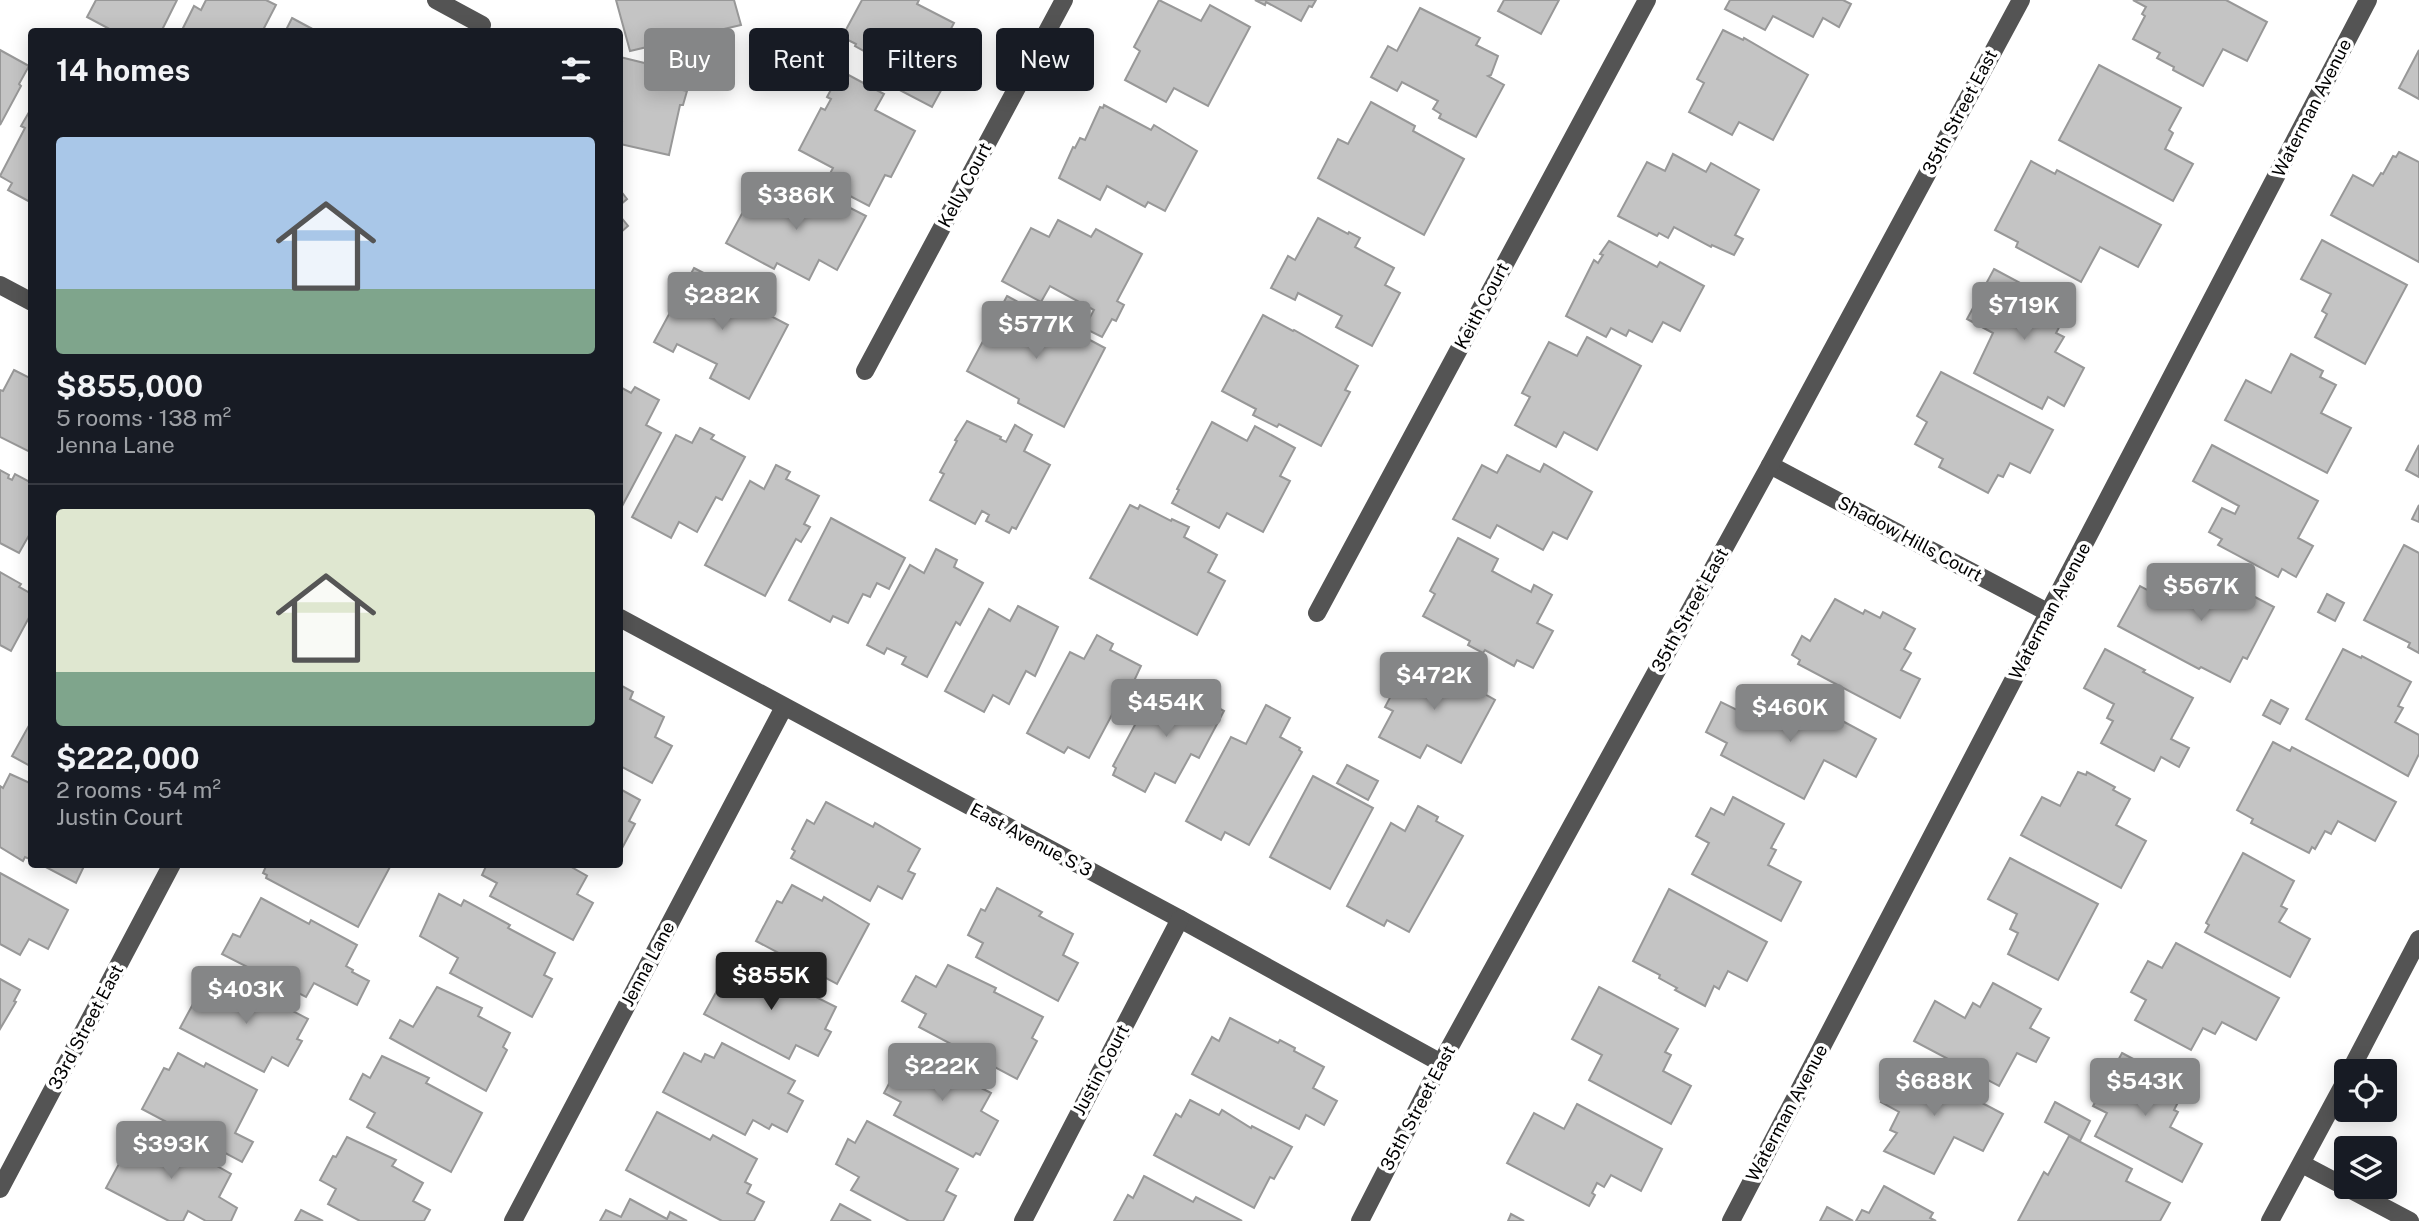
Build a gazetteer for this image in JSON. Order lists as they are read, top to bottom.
{
  "streets": {
    "street": [
      "Waterman Avenue",
      "35th Street East",
      "Kelly Court",
      "Keith Court",
      "Shadow Hills Court",
      "East Avenue S 3",
      "Jenna Lane",
      "33rd Street East",
      "Justin Court"
    ]
  },
  "crossings": [
    ["Waterman Avenue", "Shadow Hills Court"],
    ["35th Street East", "Shadow Hills Court"],
    ["35th Street East", "East Avenue S 3"],
    ["East Avenue S 3", "Jenna Lane"],
    ["East Avenue S 3", "Justin Court"]
  ],
  "page": {
    "chip": [
      "Buy",
      "Rent",
      "Filters",
      "New"
    ],
    "heading": "14 homes",
    "list": [
      {
        "name": "$855,000",
        "note": "5 rooms · 138 m² · Jenna Lane"
      },
      {
        "name": "$222,000",
        "note": "2 rooms · 54 m² · Justin Court"
      }
    ],
    "price": [
      "$386K",
      "$282K",
      "$719K",
      "$577K",
      "$567K",
      "$472K",
      "$454K",
      "$460K",
      "$855K",
      "$403K",
      "$222K",
      "$688K",
      "$543K",
      "$393K"
    ]
  }
}
